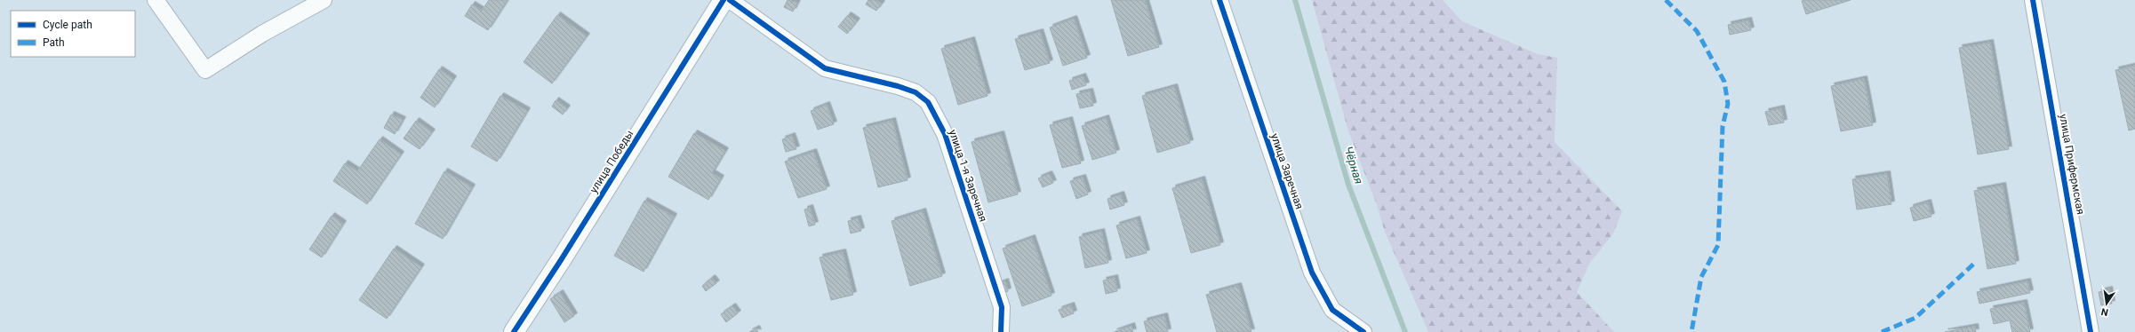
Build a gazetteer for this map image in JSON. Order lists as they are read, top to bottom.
{
  "streets": {
    "street": [
      "улица Победы",
      "улица Прифермская",
      "улица Заречная",
      "улица 1-я Заречная"
    ]
  },
  "water": ["Чёрная"],
  "legend": ["Cycle path", "Path"],
  "north": "bottom"
}
